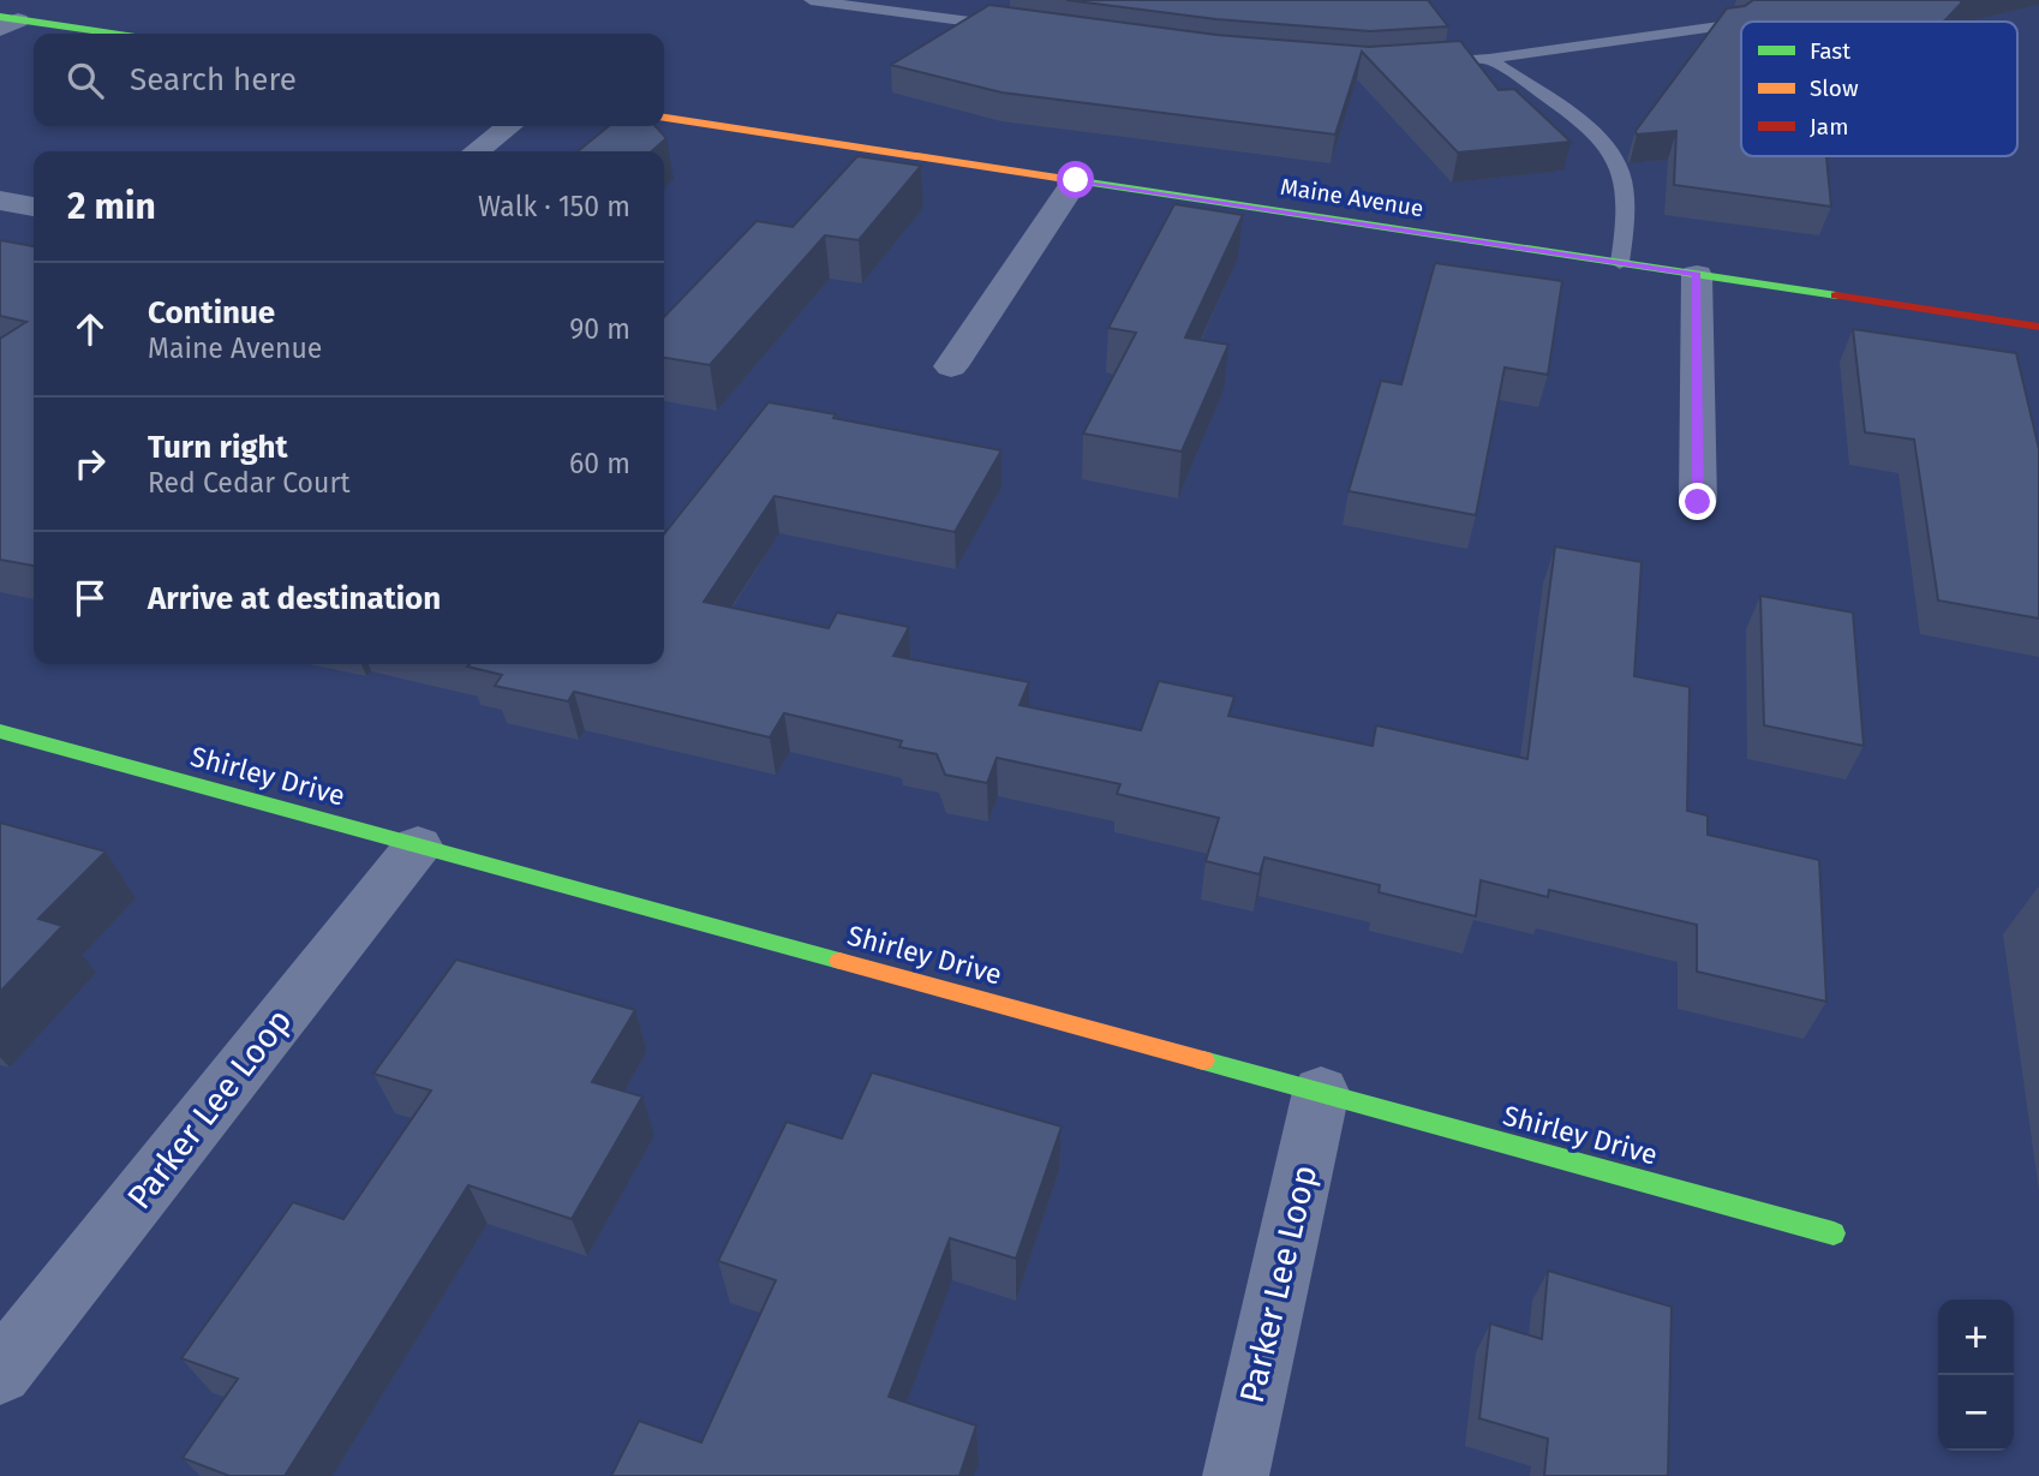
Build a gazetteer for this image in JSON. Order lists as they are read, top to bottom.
{
  "streets": {
    "street": ["Maine Avenue", "Shirley Drive", "Parker Lee Loop"]
  },
  "crossings": [
    ["Shirley Drive", "Parker Lee Loop"]
  ],
  "legend": ["Fast", "Slow", "Jam"],
  "page": {
    "search": "Search here",
    "heading": ["2 min", "Walk · 150 m"],
    "list": [
      ["Continue", "Maine Avenue", "90 m"],
      ["Turn right", "Red Cedar Court", "60 m"],
      "Arrive at destination"
    ],
    "map_buttons": ["+", "−"]
  }
}
